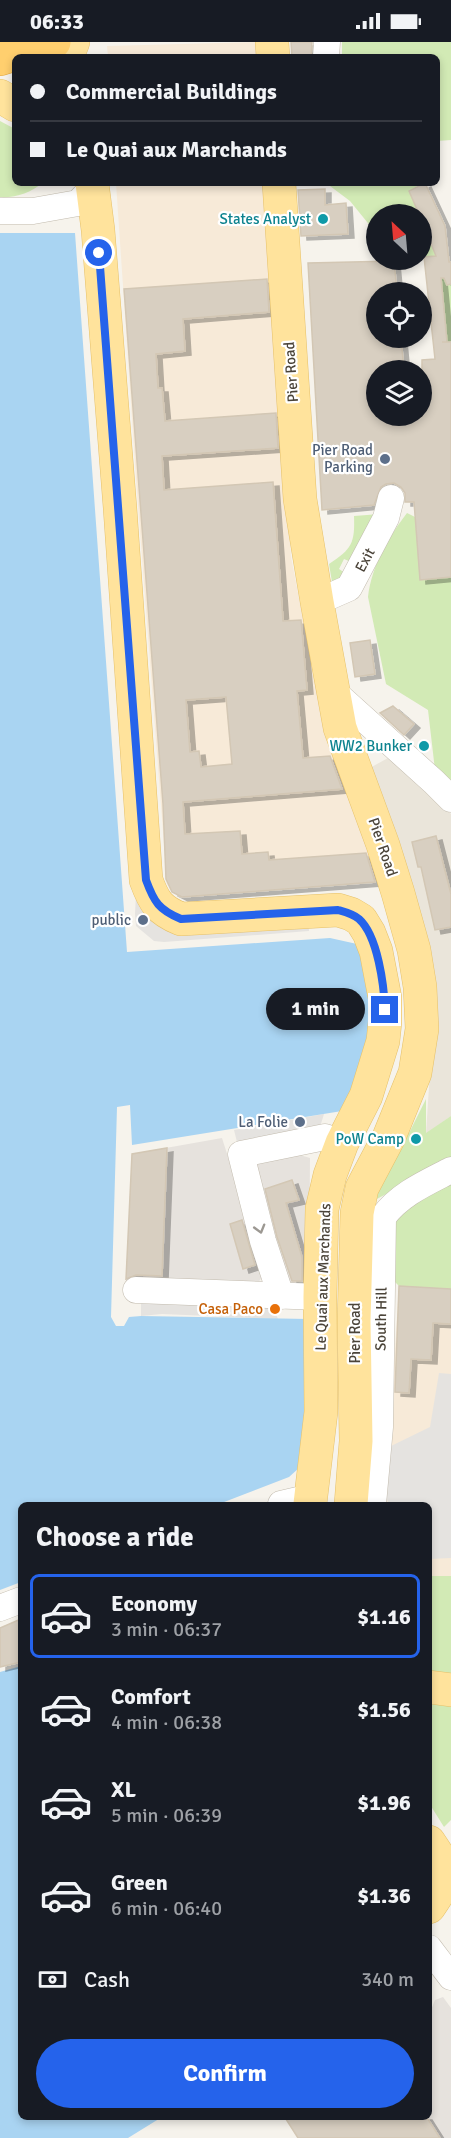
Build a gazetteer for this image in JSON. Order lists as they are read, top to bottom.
{
  "streets": {
    "main road": ["Pier Road", "Le Quai aux Marchands"],
    "street": ["Exit", "South Hill"]
  },
  "crossings": [
    ["Pier Road", "Exit"]
  ],
  "places": [
    "States Analyst",
    "Pier Road Parking",
    "WW2 Bunker",
    "public",
    "La Folie",
    "PoW Camp",
    "Casa Paco"
  ],
  "north": "top left",
  "page": {
    "status": "06:33",
    "banner": ["Commercial Buildings", "Le Quai aux Marchands"],
    "bubble": "1 min",
    "heading": "Choose a ride",
    "list": [
      {
        "name": "Economy",
        "note": "3 min · 06:37",
        "value": "$1.16"
      },
      {
        "name": "Comfort",
        "note": "4 min · 06:38",
        "value": "$1.56"
      },
      {
        "name": "XL",
        "note": "5 min · 06:39",
        "value": "$1.96"
      },
      {
        "name": "Green",
        "note": "6 min · 06:40",
        "value": "$1.36"
      }
    ],
    "pay": ["Cash", "340 m"],
    "buttons": "Confirm"
  }
}
